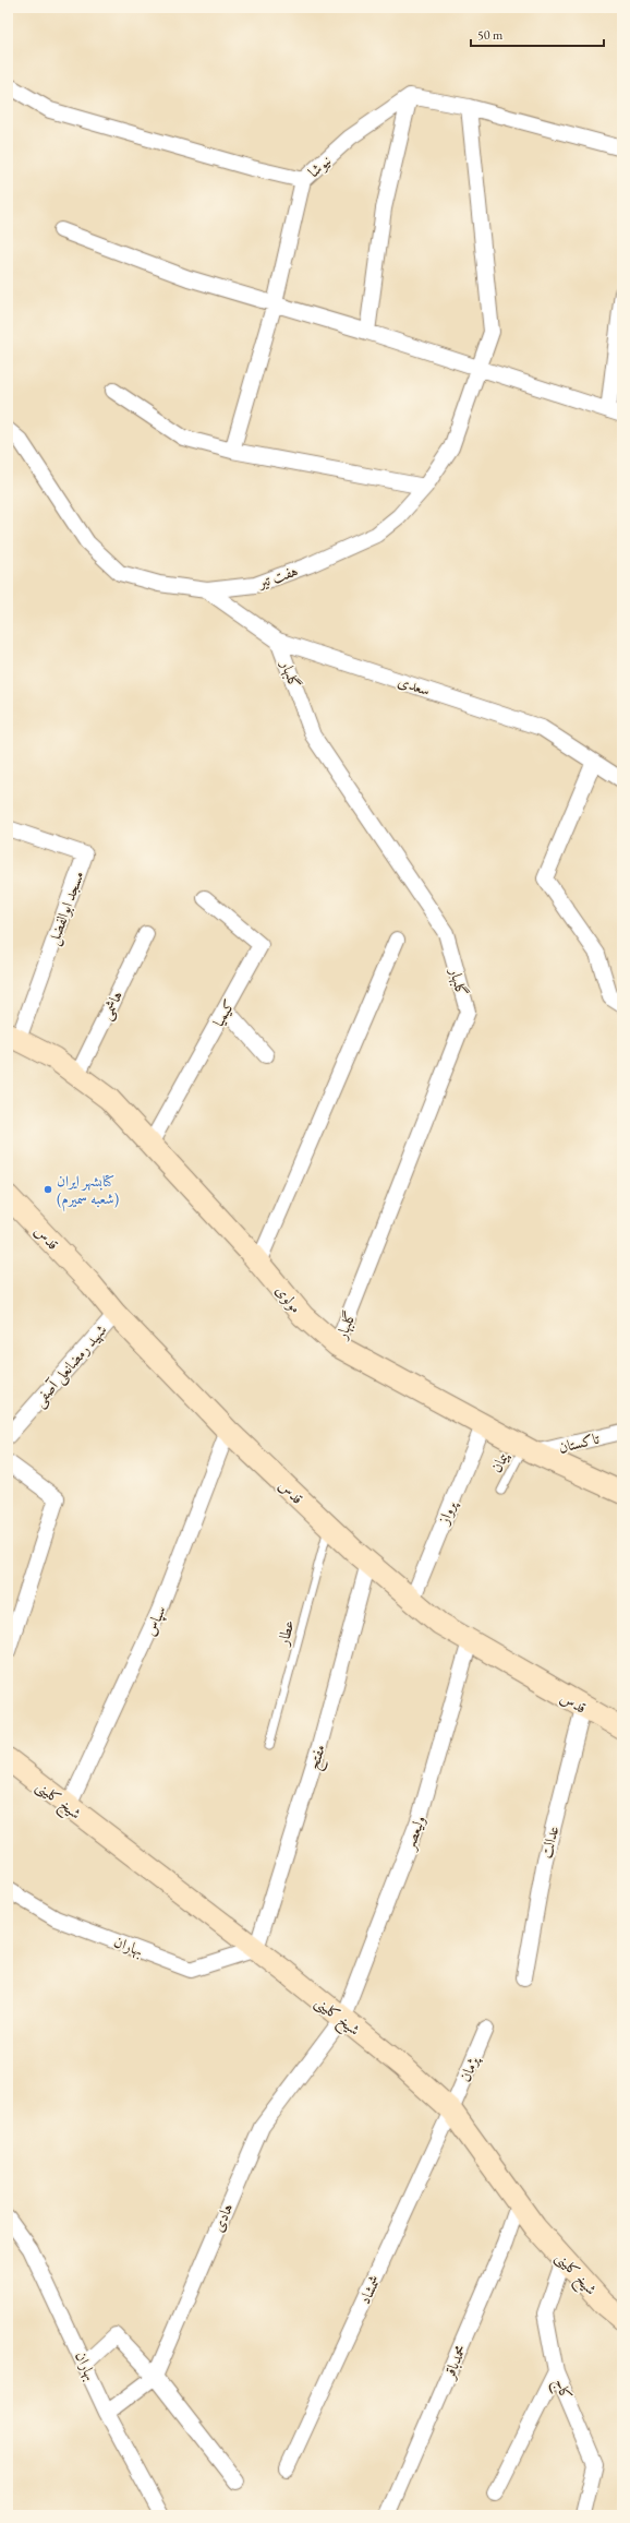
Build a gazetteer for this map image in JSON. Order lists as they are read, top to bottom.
{
  "streets": {
    "street": [
      "نیوشا",
      "هفت تیر",
      "گلبهار",
      "سعدی",
      "مسجد ابوالفضل",
      "هاشمی",
      "کیمیا",
      "قدس",
      "مولوی",
      "شهید رمضانعلی آصفی",
      "تاکستان",
      "پرواز",
      "سپاس",
      "مفتح",
      "شیخ کلینی",
      "ولیعصر",
      "عدالت",
      "بهاران",
      "پژمان",
      "هادی",
      "شمشاد",
      "محمدباقر",
      "کاج"
    ],
    "lane": ["پیمان", "عطار"]
  },
  "crossings": [
    ["هفت تیر", "سعدی"],
    ["گلبهار", "سعدی"],
    ["گلبهار", "مولوی"],
    ["مسجد ابوالفضل", "مولوی"],
    ["هاشمی", "مولوی"],
    ["کیمیا", "مولوی"],
    ["قدس", "شهید رمضانعلی آصفی"],
    ["قدس", "پرواز"],
    ["قدس", "سپاس"],
    ["قدس", "عطار"],
    ["قدس", "مفتح"],
    ["قدس", "ولیعصر"],
    ["قدس", "عدالت"],
    ["مولوی", "تاکستان"],
    ["مولوی", "پیمان"],
    ["مولوی", "پرواز"],
    ["تاکستان", "پیمان"],
    ["سپاس", "شیخ کلینی"],
    ["مفتح", "شیخ کلینی"],
    ["مفتح", "بهاران"],
    ["شیخ کلینی", "ولیعصر"],
    ["شیخ کلینی", "بهاران"],
    ["شیخ کلینی", "پژمان"],
    ["شیخ کلینی", "هادی"],
    ["شیخ کلینی", "شمشاد"],
    ["شیخ کلینی", "محمدباقر"],
    ["شیخ کلینی", "کاج"],
    ["ولیعصر", "هادی"],
    ["بهاران", "هادی"],
    ["پژمان", "شمشاد"]
  ],
  "places": ["کتابشهر ایران (شعبه سمیرم)"],
  "scale_bar": "50 m"
}
